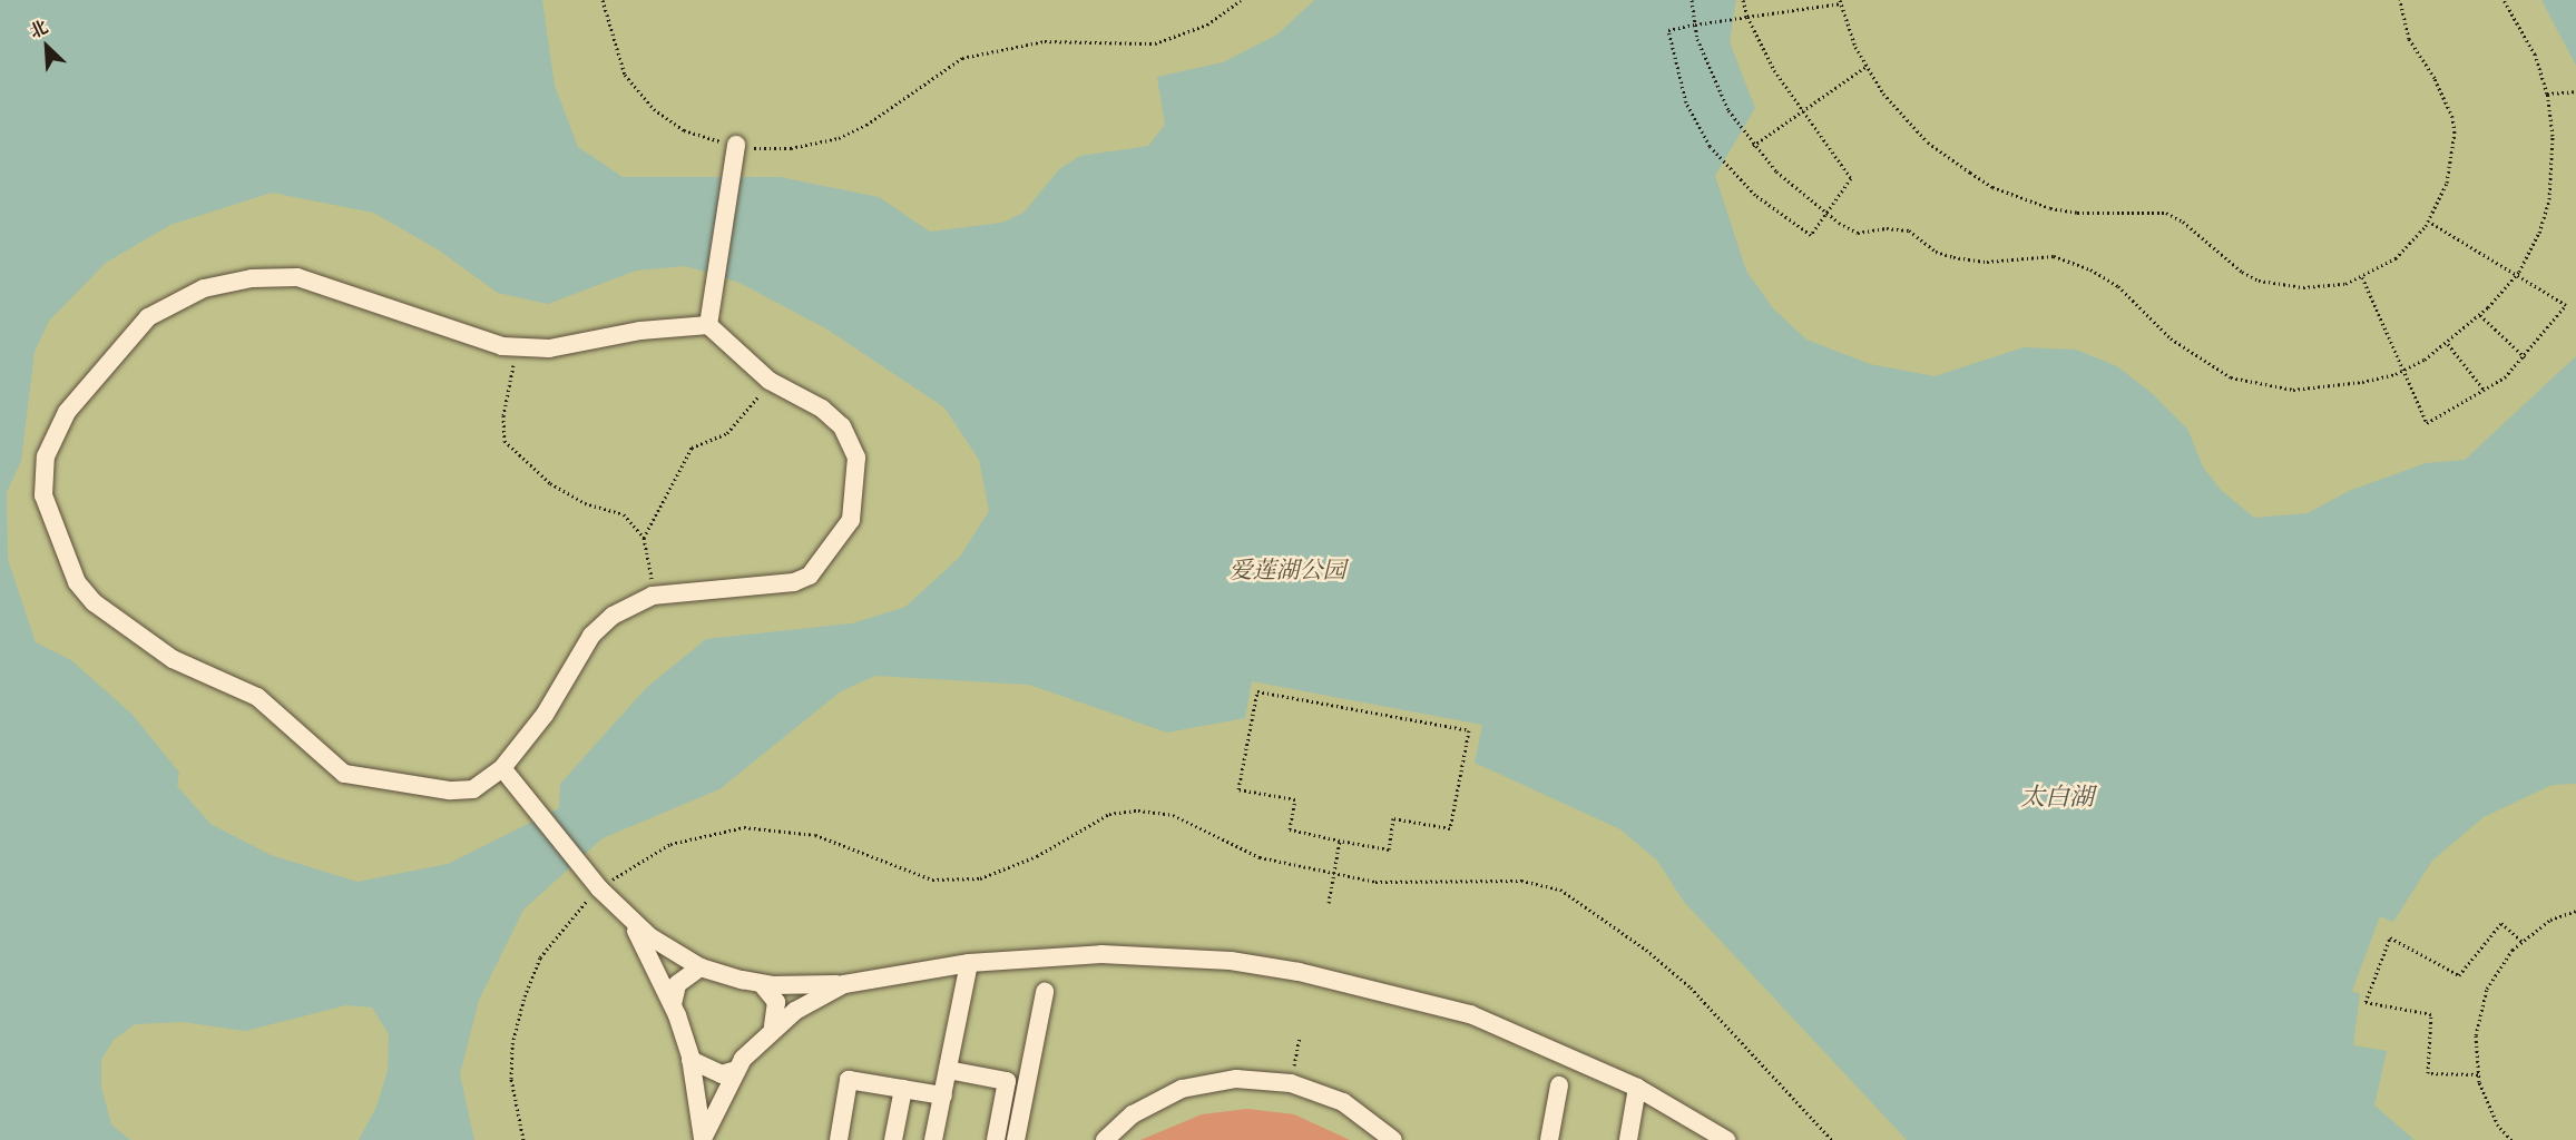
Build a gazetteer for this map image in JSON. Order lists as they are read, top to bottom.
{
  "water": ["太白湖"],
  "parks": ["爱莲湖公园"],
  "north": "top left"
}
